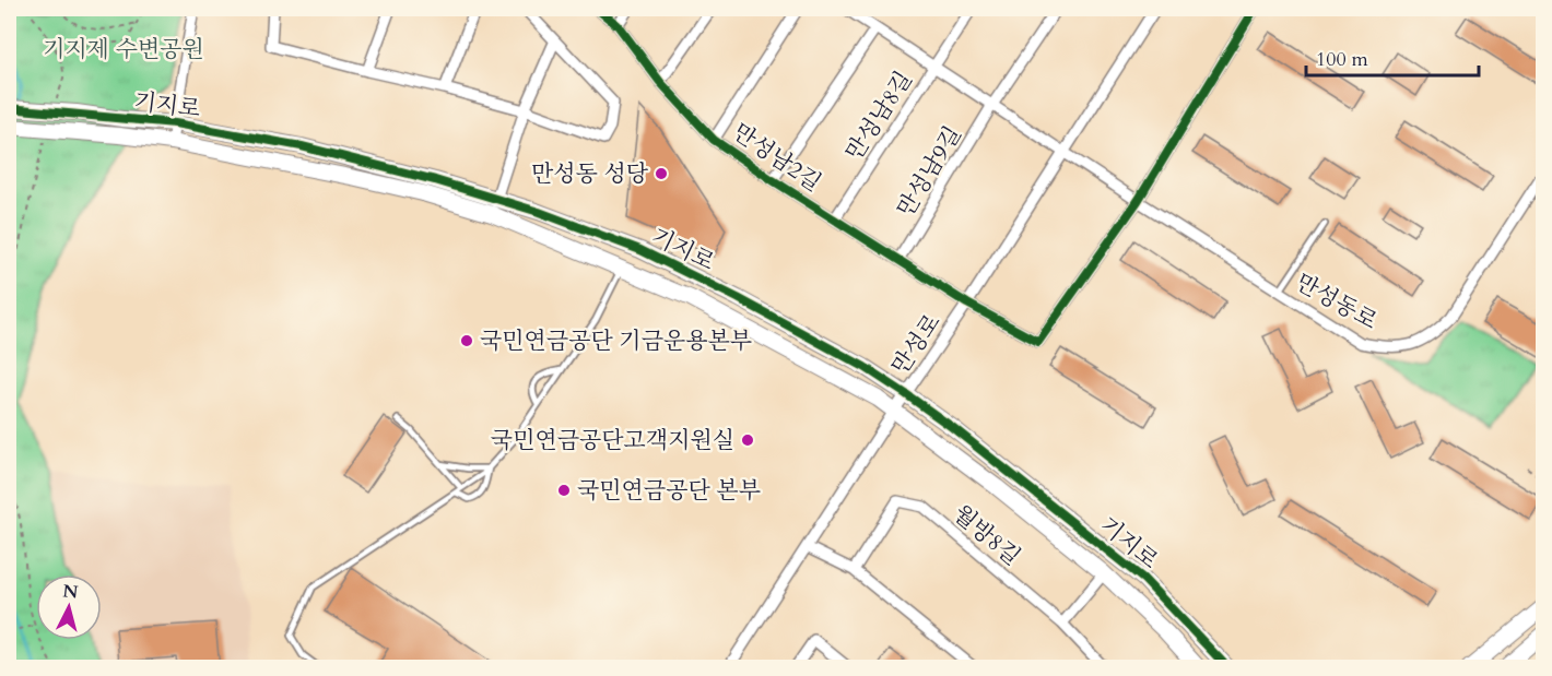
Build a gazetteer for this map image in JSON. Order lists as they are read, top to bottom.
{
  "streets": {
    "street": [
      "기지로",
      "만성남8길",
      "만성남2길",
      "만성남9길",
      "만성동로",
      "만성로",
      "월방8길"
    ]
  },
  "crossings": [
    ["기지로", "만성로"],
    ["만성남8길", "만성남2길"],
    ["만성남8길", "만성동로"],
    ["만성남2길", "만성남9길"],
    ["만성남2길", "만성동로"],
    ["만성남2길", "만성로"],
    ["만성남9길", "만성동로"],
    ["만성동로", "만성로"]
  ],
  "parks": ["기지제 수변공원"],
  "places": [
    "만성동 성당",
    "국민연금공단 기금운용본부",
    "국민연금공단고객지원실",
    "국민연금공단 본부"
  ],
  "scale_bar": "100 m",
  "north": "top"
}
